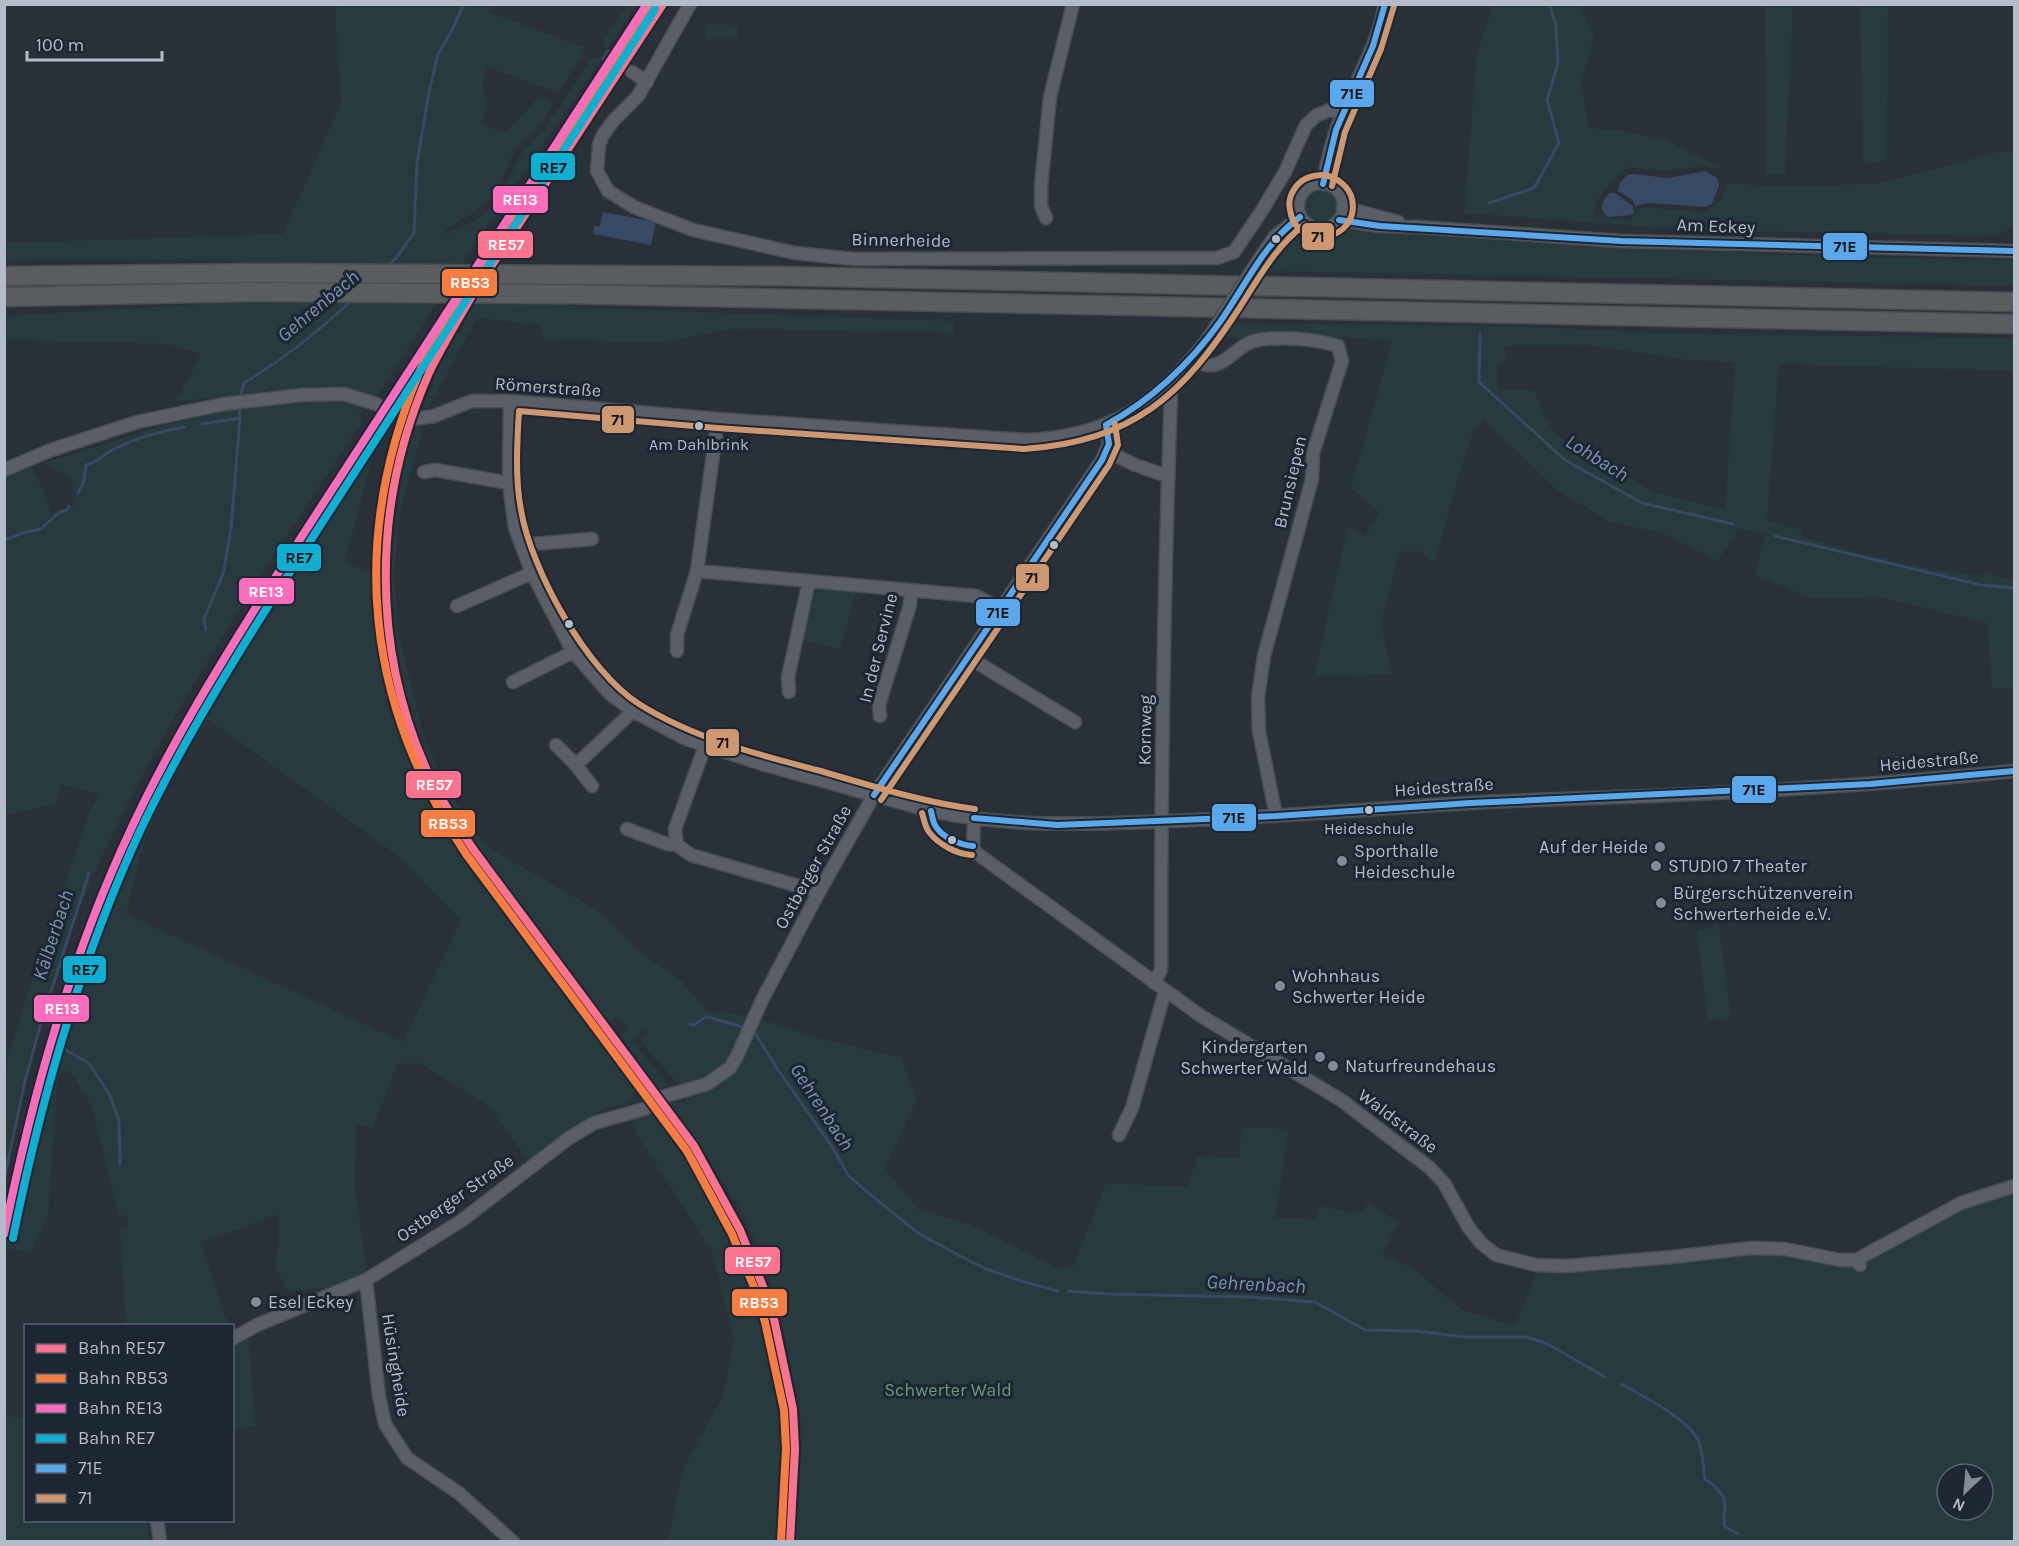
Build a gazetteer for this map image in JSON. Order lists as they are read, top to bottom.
{
  "streets": {
    "street": [
      "Am Eckey",
      "Binnerheide",
      "Römerstraße",
      "Brunsiepen",
      "In der Servine",
      "Kornweg",
      "Heidestraße",
      "Ostberger Straße",
      "Waldstraße",
      "Hüsingheide"
    ]
  },
  "crossings": [
    ["Römerstraße", "Heidestraße"],
    ["Brunsiepen", "Heidestraße"],
    ["Kornweg", "Heidestraße"],
    ["Kornweg", "Waldstraße"],
    ["Heidestraße", "Ostberger Straße"],
    ["Heidestraße", "Waldstraße"],
    ["Ostberger Straße", "Hüsingheide"]
  ],
  "water": ["Gehrenbach", "Lohbach", "Kälberbach"],
  "parks": ["Schwerter Wald"],
  "places": [
    "Am Dahlbrink",
    "Heideschule",
    "Auf der Heide",
    "Sporthalle Heideschule",
    "STUDIO 7 Theater",
    "Bürgerschützenverein Schwerterheide e.V.",
    "Wohnhaus Schwerter Heide",
    "Kindergarten Schwerter Wald",
    "Naturfreundehaus",
    "Esel Eckey"
  ],
  "lines": [
    "rail line RE57",
    "rail line RB53",
    "rail line RE13",
    "transit line 71E",
    "transit line 71",
    "rail line RE7"
  ],
  "legend": [
    "Bahn RE57",
    "Bahn RB53",
    "Bahn RE13",
    "Bahn RE7",
    "71E",
    "71"
  ],
  "scale_bar": "100 m",
  "north": "bottom left"
}
